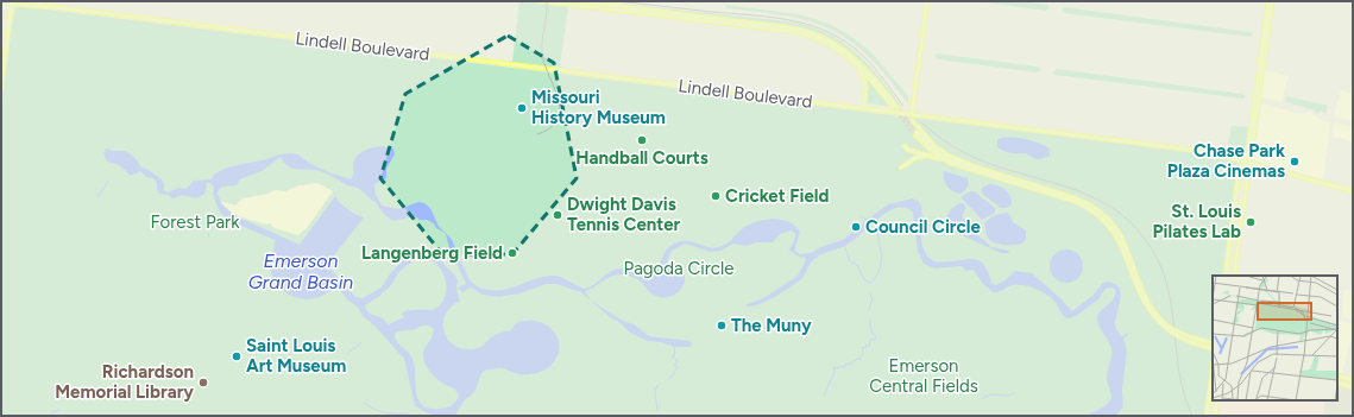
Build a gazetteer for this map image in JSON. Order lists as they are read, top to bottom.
{
  "streets": {
    "main road": ["Lindell Boulevard"]
  },
  "water": ["Emerson Grand Basin"],
  "parks": ["Forest Park", "Pagoda Circle", "Emerson Central Fields"],
  "places": [
    "Missouri History Museum",
    "Handball Courts",
    "Chase Park Plaza Cinemas",
    "Cricket Field",
    "Dwight Davis Tennis Center",
    "St. Louis Pilates Lab",
    "Council Circle",
    "Langenberg Field",
    "The Muny",
    "Saint Louis Art Museum",
    "Richardson Memorial Library"
  ]
}
